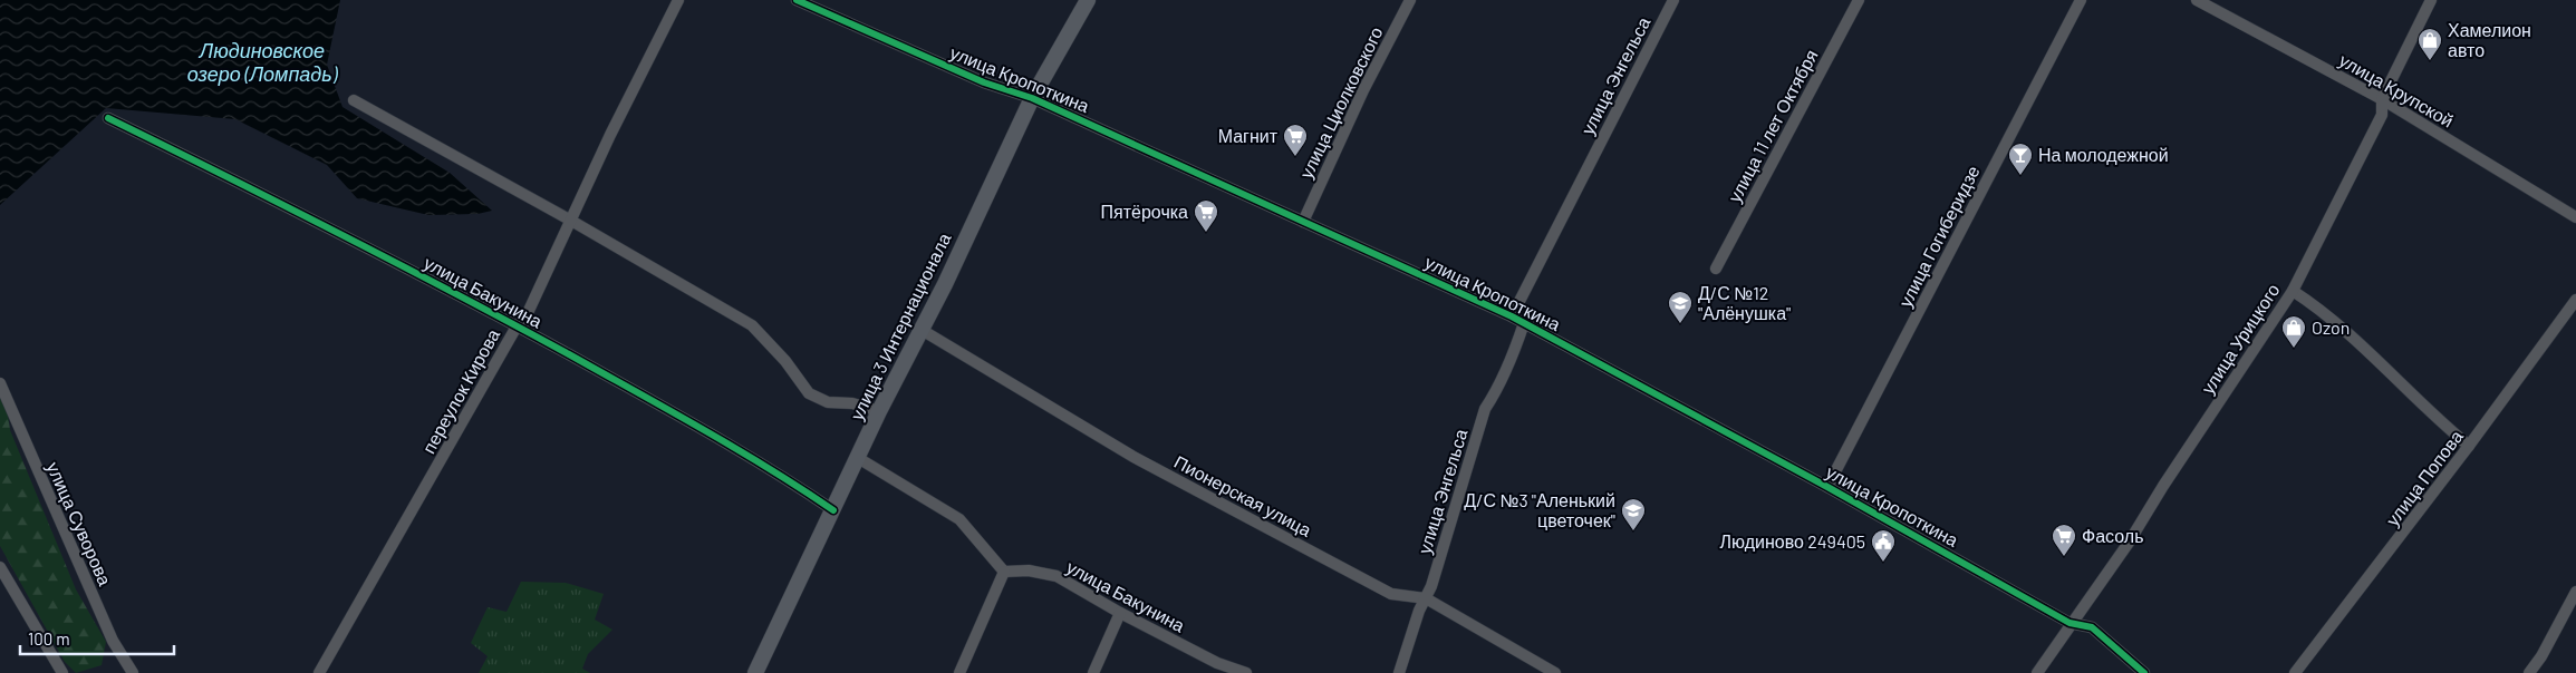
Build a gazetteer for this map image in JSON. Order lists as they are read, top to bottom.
{
  "streets": {
    "street": [
      "улица Энгельса",
      "улица Кропоткина",
      "улица Крупской",
      "улица Циолковского",
      "улица 11 лет Октября",
      "улица Гогиберидзе",
      "улица Бакунина",
      "улица 3 Интернационала",
      "улица Урицкого",
      "переулок Кирова",
      "улица Попова",
      "Пионерская улица",
      "улица Суворова"
    ]
  },
  "crossings": [
    ["улица Энгельса", "улица Кропоткина"],
    ["улица Энгельса", "Пионерская улица"],
    ["улица Кропоткина", "улица Циолковского"],
    ["улица Кропоткина", "улица Гогиберидзе"],
    ["улица Кропоткина", "улица 3 Интернационала"],
    ["улица Кропоткина", "улица Урицкого"],
    ["улица Крупской", "улица Урицкого"],
    ["улица Бакунина", "улица 3 Интернационала"],
    ["улица Бакунина", "переулок Кирова"],
    ["улица 3 Интернационала", "Пионерская улица"]
  ],
  "water": ["Людиновское озеро (Ломпадь)"],
  "places": {
    "shop": ["Хамелион авто", "Ozon"],
    "supermarket": ["Магнит", "Пятёрочка", "Фасоль"],
    "bar": ["На молодежной"],
    "school or university": ["Д/С №12 \"Алёнушка\"", "Д/С №3 \"Аленький цветочек\""],
    "public building": ["Людиново 249405"]
  },
  "scale_bar": "100 m"
}
